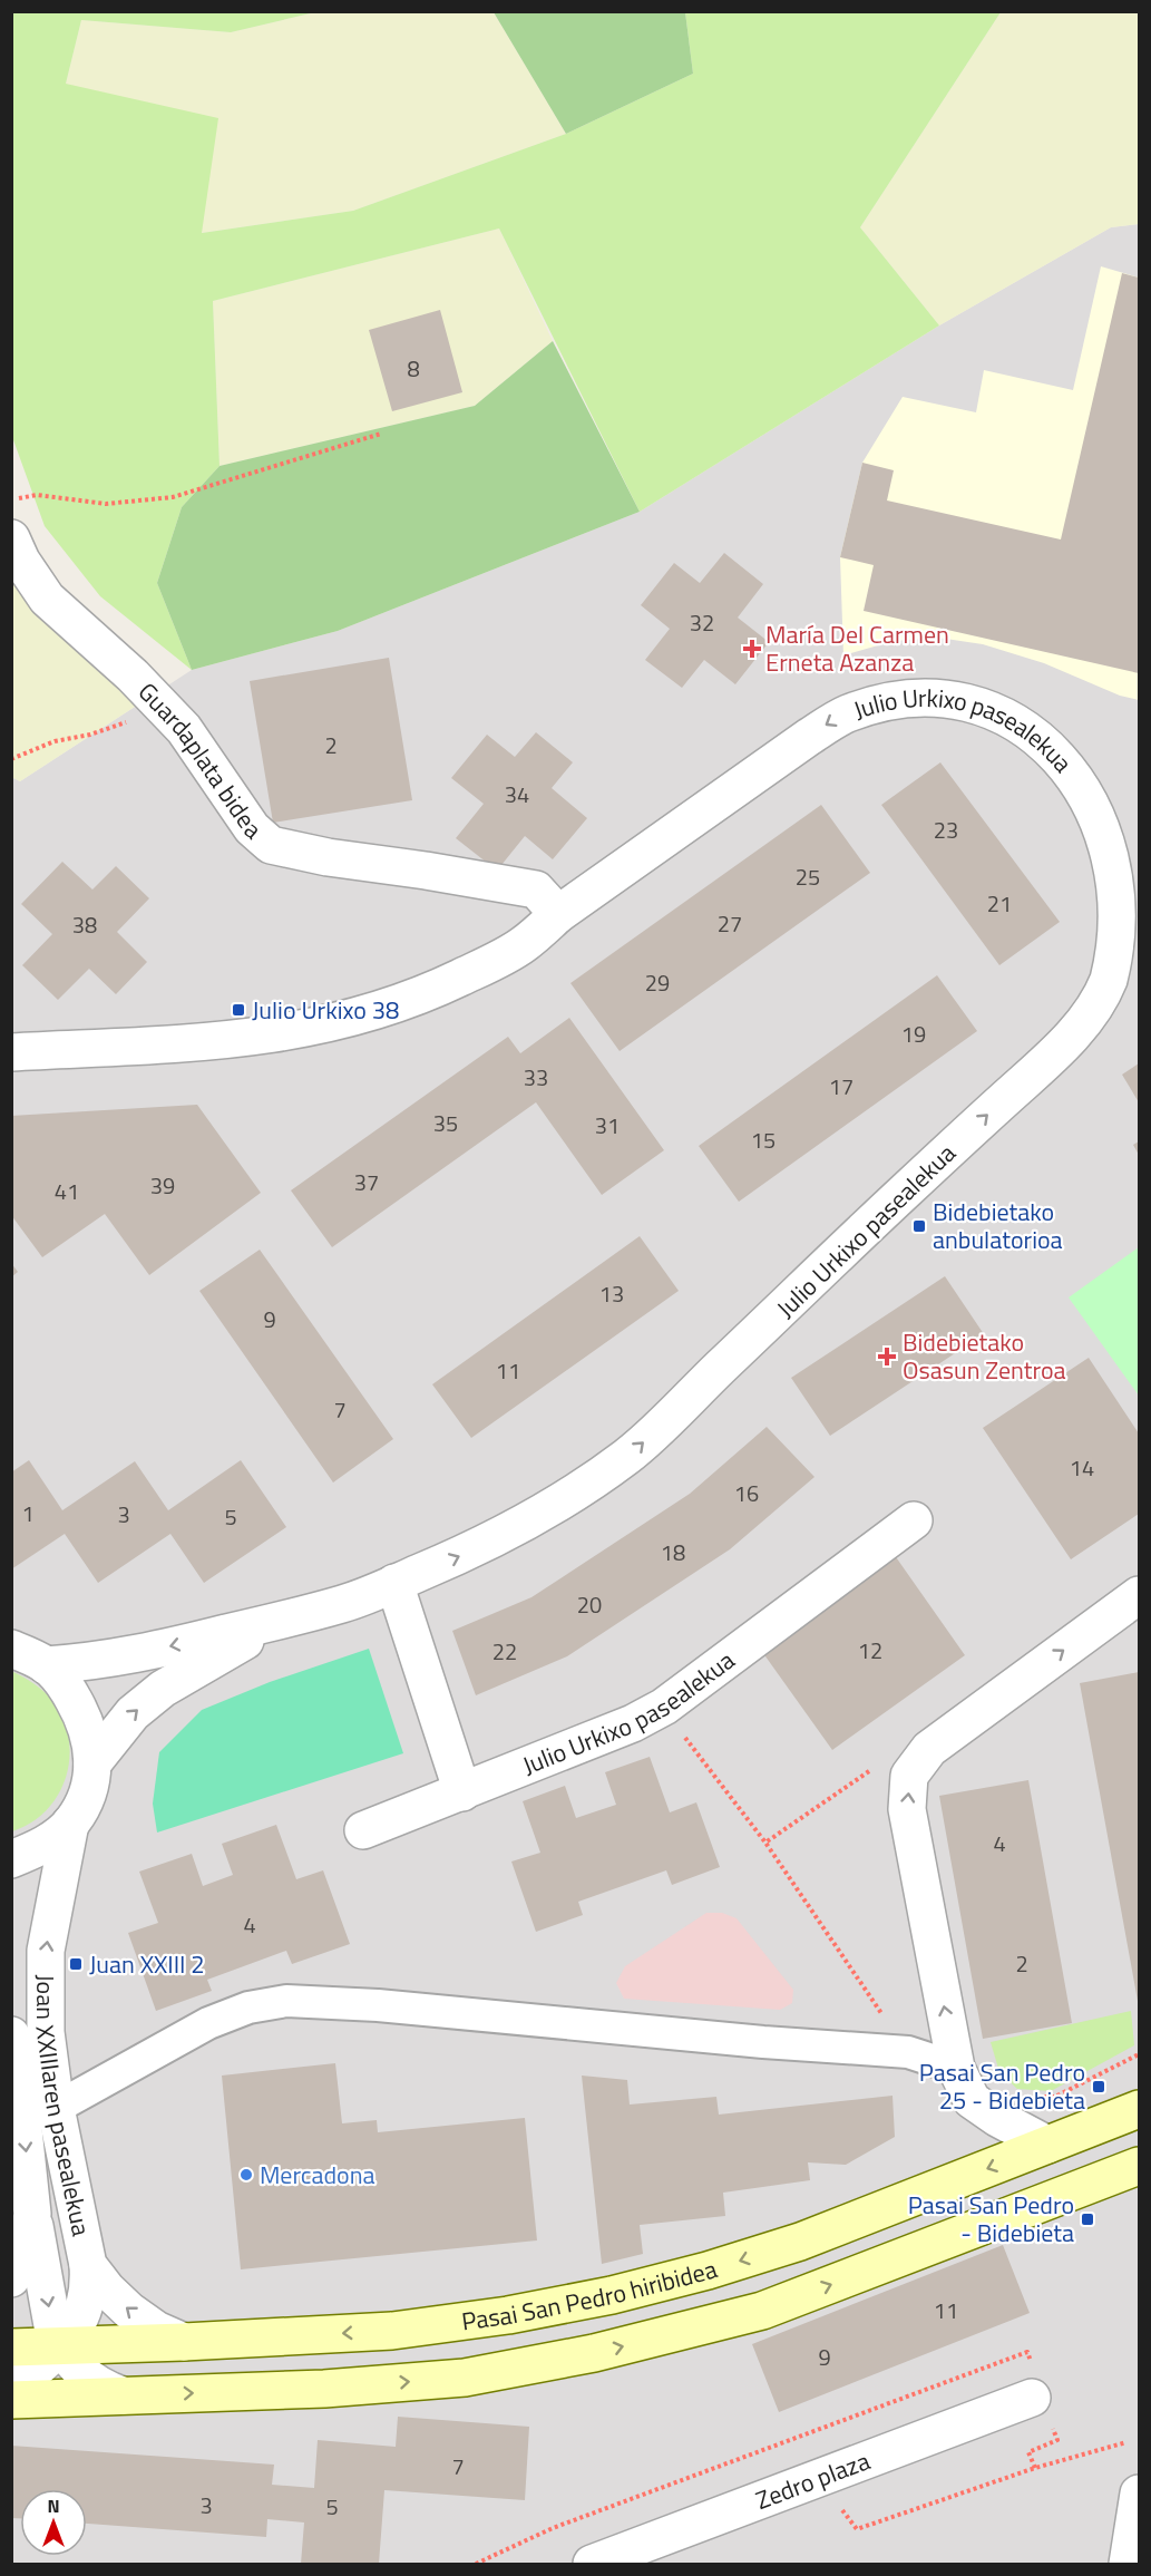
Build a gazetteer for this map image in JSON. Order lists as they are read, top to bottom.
{
  "streets": {
    "main road": ["Pasai San Pedro hiribidea"],
    "street": [
      "Julio Urkixo pasealekua",
      "Guardaplata bidea",
      "Joan XXIIIaren pasealekua",
      "Zedro plaza"
    ]
  },
  "crossings": [
    ["Julio Urkixo pasealekua", "Guardaplata bidea"],
    ["Joan XXIIIaren pasealekua", "Pasai San Pedro hiribidea"]
  ],
  "places": {
    "health": ["María Del Carmen Erneta Azanza", "Bidebietako Osasun Zentroa"],
    "transit": [
      "Julio Urkixo 38",
      "Bidebietako anbulatorioa",
      "Juan XXIII 2",
      "Pasai San Pedro 25 - Bidebieta",
      "Pasai San Pedro - Bidebieta"
    ],
    "other": ["Mercadona"]
  },
  "house_numbers": [
    "8",
    "32",
    "2",
    "34",
    "23",
    "25",
    "21",
    "27",
    "38",
    "29",
    "19",
    "33",
    "17",
    "35",
    "31",
    "15",
    "37",
    "39",
    "41",
    "13",
    "9",
    "11",
    "7",
    "14",
    "16",
    "1",
    "3",
    "5",
    "18",
    "20",
    "12",
    "22",
    "4",
    "4",
    "2",
    "11",
    "9",
    "7",
    "3",
    "5"
  ],
  "north": "top"
}
